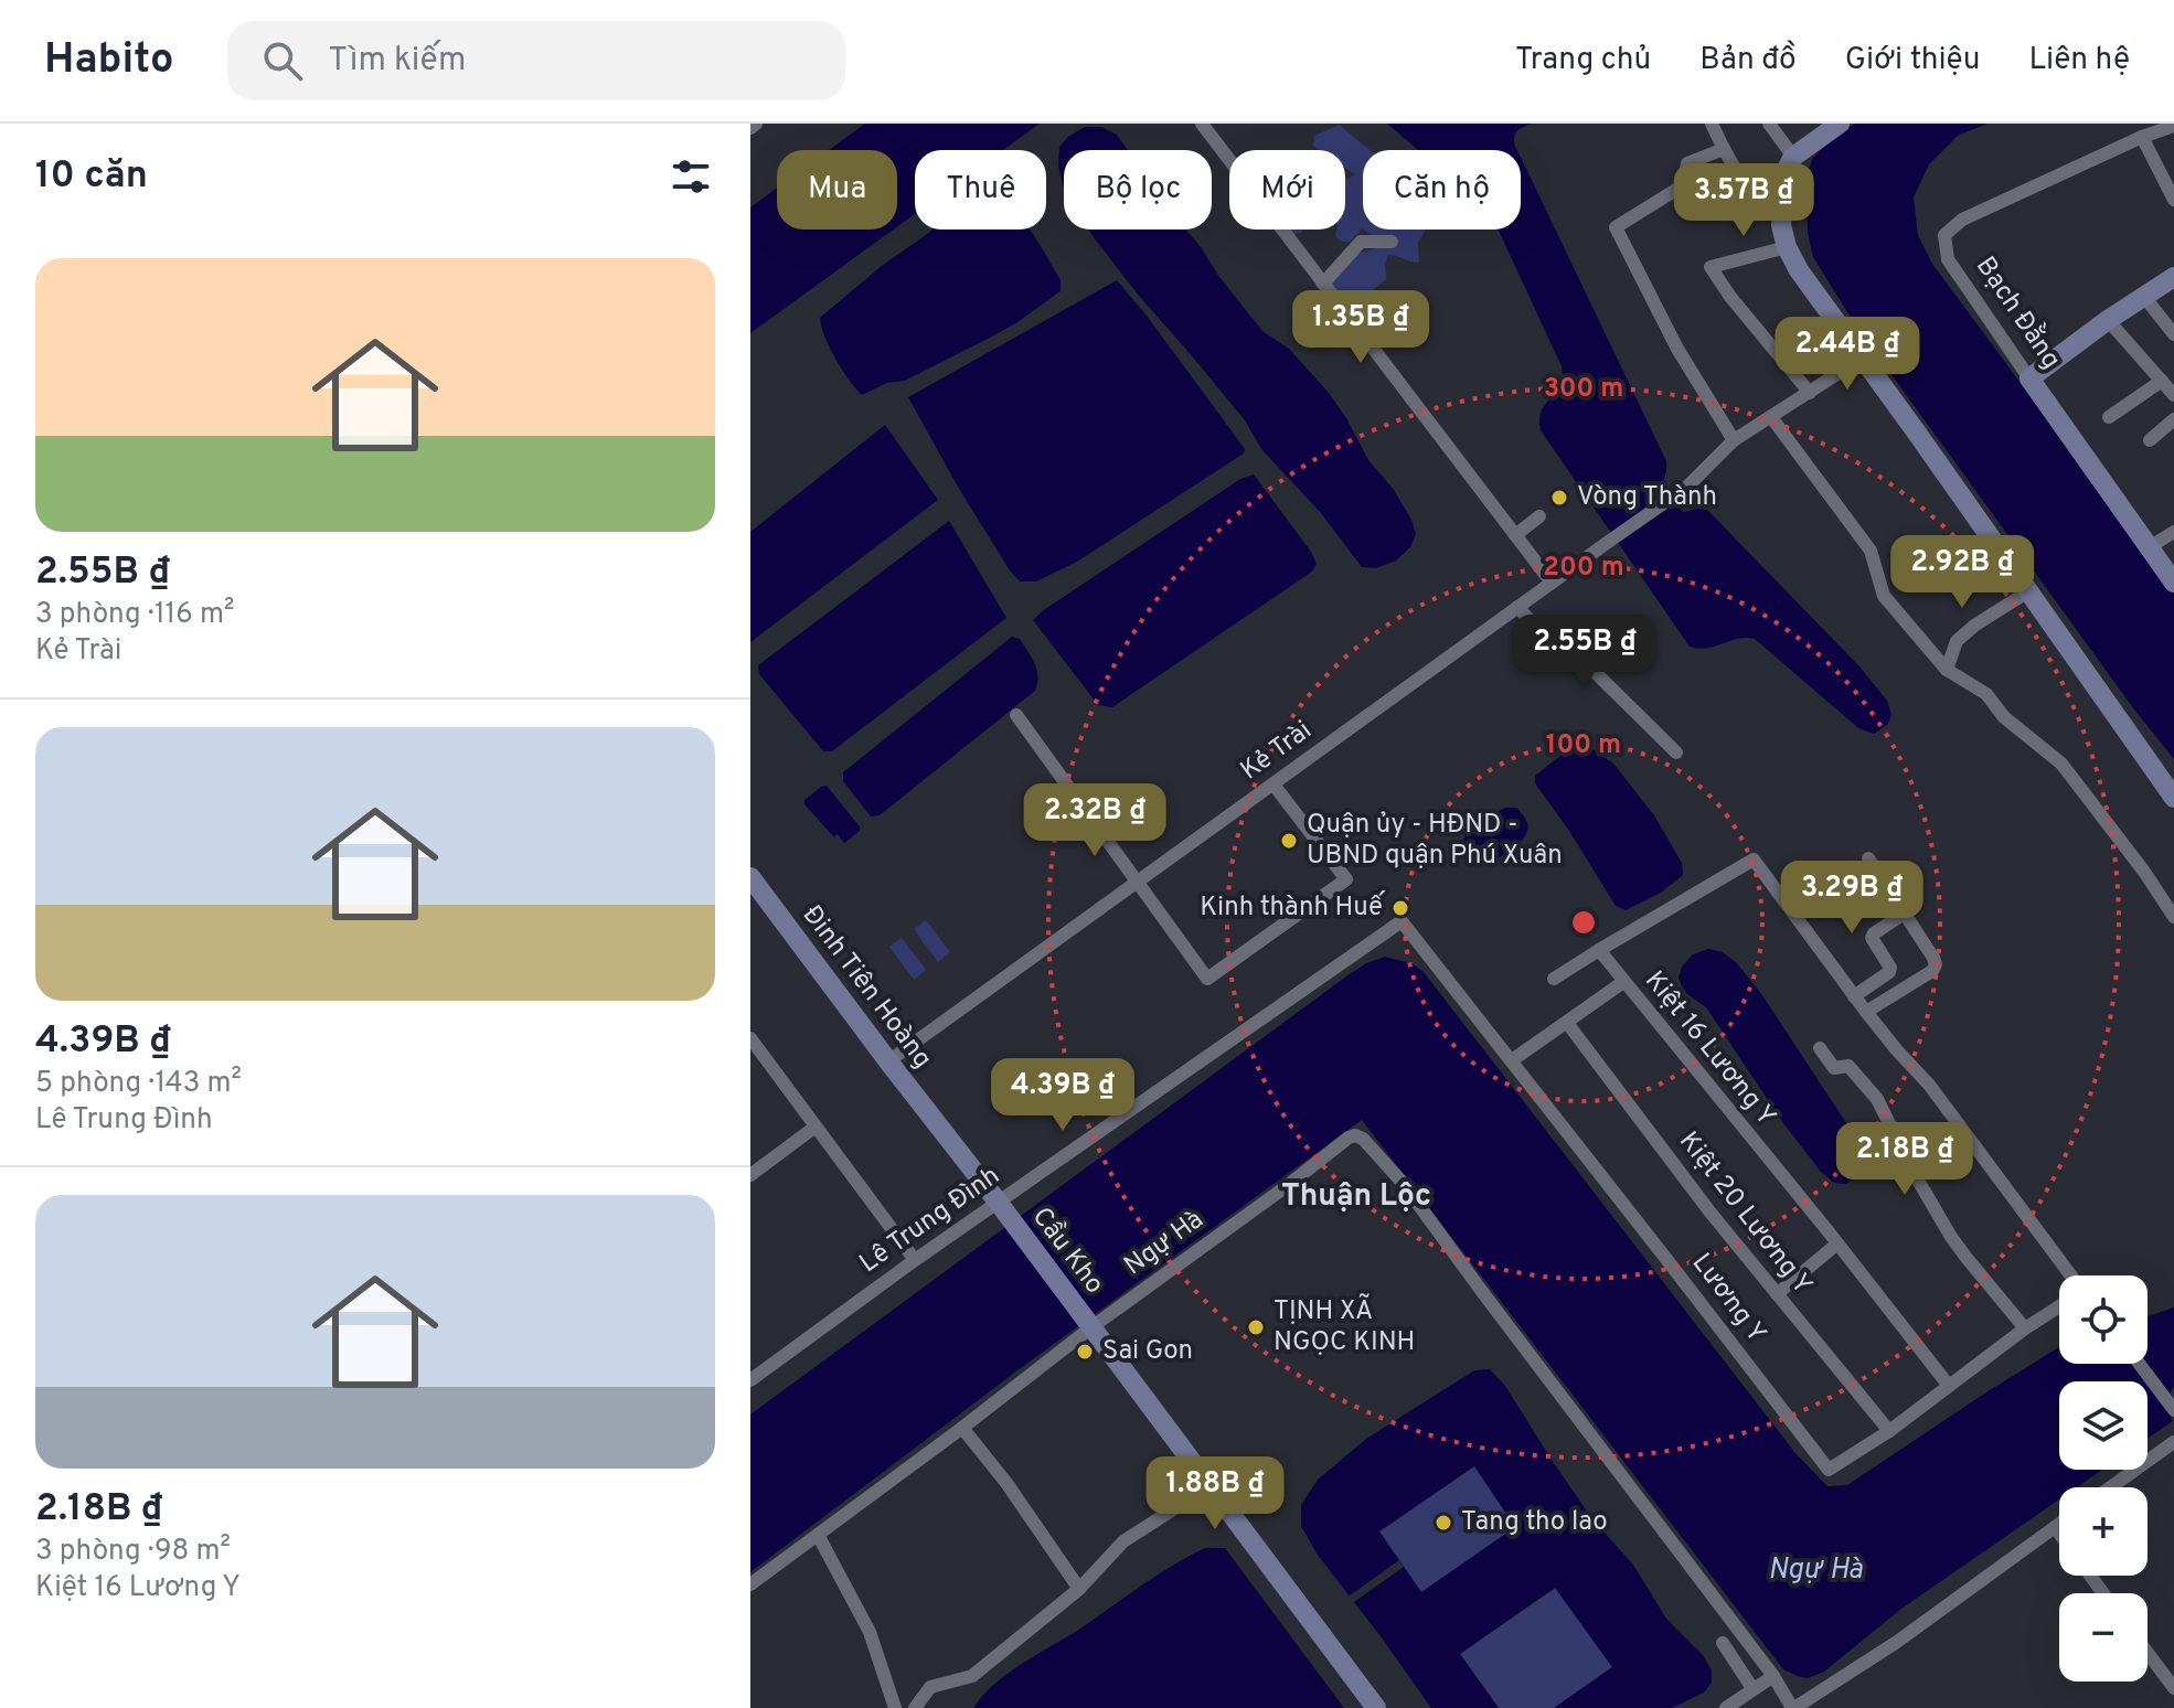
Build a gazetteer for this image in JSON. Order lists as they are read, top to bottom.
{
  "streets": {
    "main road": ["Bạch Đằng", "Đinh Tiên Hoàng", "Cầu Kho"],
    "street": [
      "Kẻ Trài",
      "Kiệt 16 Lương Y",
      "Kiệt 20 Lương Y",
      "Lê Trung Đình",
      "Ngự Hà",
      "Lương Y"
    ]
  },
  "crossings": [
    ["Kẻ Trài", "Đinh Tiên Hoàng"],
    ["Đinh Tiên Hoàng", "Lê Trung Đình"],
    ["Đinh Tiên Hoàng", "Cầu Kho"],
    ["Kiệt 16 Lương Y", "Lương Y"],
    ["Kiệt 20 Lương Y", "Lương Y"],
    ["Lê Trung Đình", "Cầu Kho"],
    ["Lê Trung Đình", "Lương Y"],
    ["Ngự Hà", "Cầu Kho"]
  ],
  "districts": ["Thuận Lộc"],
  "water": ["Ngự Hà"],
  "places": [
    "Vòng Thành",
    "Quận ủy - HĐND - UBND quận Phú Xuân",
    "Kinh thành Huế",
    "TỊNH XÃ NGỌC KINH",
    "Sai Gon",
    "Tang tho lao"
  ],
  "page": {
    "header": "Habito",
    "search": "Tìm kiếm",
    "nav": [
      "Trang chủ",
      "Bản đồ",
      "Giới thiệu",
      "Liên hệ"
    ],
    "heading": "10 căn",
    "chip": [
      "Mua",
      "Thuê",
      "Bộ lọc",
      "Mới",
      "Căn hộ"
    ],
    "price": [
      "3.57B ₫",
      "1.35B ₫",
      "2.44B ₫",
      "2.92B ₫",
      "2.55B ₫",
      "2.32B ₫",
      "3.29B ₫",
      "4.39B ₫",
      "2.18B ₫",
      "1.88B ₫"
    ],
    "list": [
      {
        "name": "2.55B ₫",
        "note": "3 phòng · 116 m² · Kẻ Trài"
      },
      {
        "name": "4.39B ₫",
        "note": "5 phòng · 143 m² · Lê Trung Đình"
      },
      {
        "name": "2.18B ₫",
        "note": "3 phòng · 98 m² · Kiệt 16 Lương Y"
      }
    ],
    "map_buttons": ["+", "−"]
  },
  "rings": ["300 m", "200 m", "100 m"]
}
